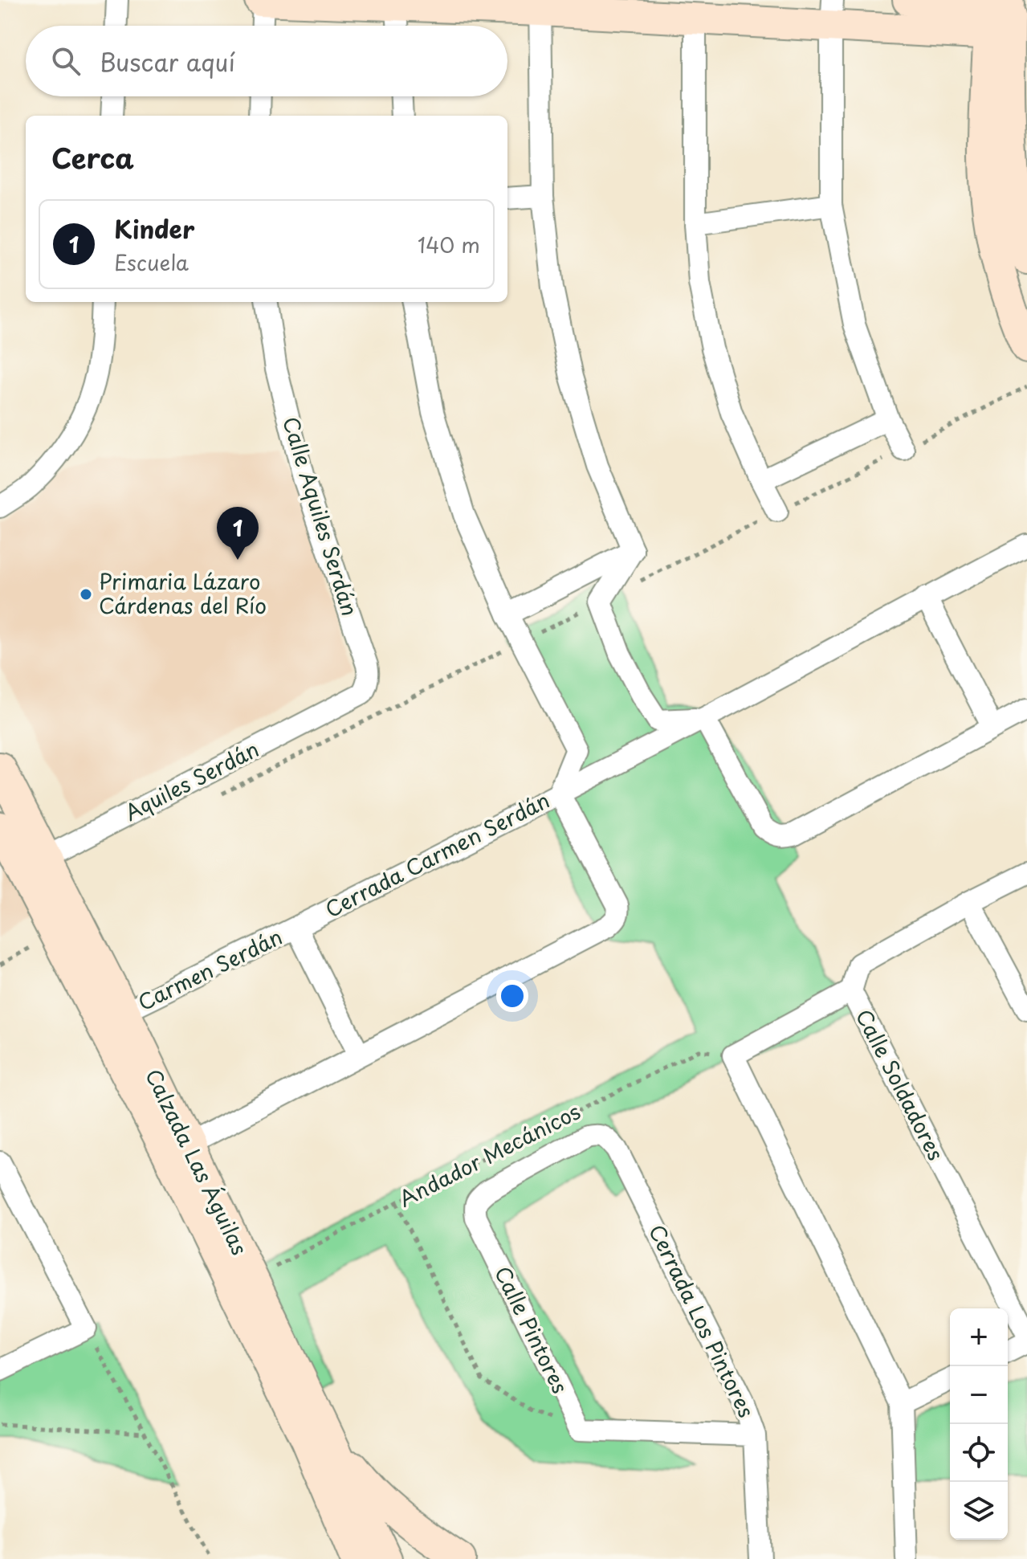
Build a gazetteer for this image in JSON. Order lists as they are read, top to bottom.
{
  "streets": {
    "street": [
      "Calle Aquiles Serdán",
      "Aquiles Serdán",
      "Cerrada Carmen Serdán",
      "Carmen Serdán",
      "Calle Soldadores",
      "Calzada Las Águilas",
      "Cerrada Los Pintores",
      "Calle Pintores"
    ],
    "path": ["Andador Mecánicos"]
  },
  "crossings": [
    ["Calle Aquiles Serdán", "Aquiles Serdán"],
    ["Aquiles Serdán", "Calzada Las Águilas"],
    ["Cerrada Carmen Serdán", "Carmen Serdán"],
    ["Cerrada Carmen Serdán", "Calzada Las Águilas"],
    ["Carmen Serdán", "Calzada Las Águilas"],
    ["Calle Soldadores", "Andador Mecánicos"],
    ["Andador Mecánicos", "Calzada Las Águilas"],
    ["Cerrada Los Pintores", "Calle Pintores"]
  ],
  "places": ["Primaria Lázaro Cárdenas del Río"],
  "page": {
    "search": "Buscar aquí",
    "heading": "Cerca",
    "list": [
      {
        "mark": "1",
        "name": "Kinder",
        "note": "Escuela",
        "value": "140 m"
      }
    ],
    "pins": "1",
    "map_buttons": ["+", "−"]
  }
}
